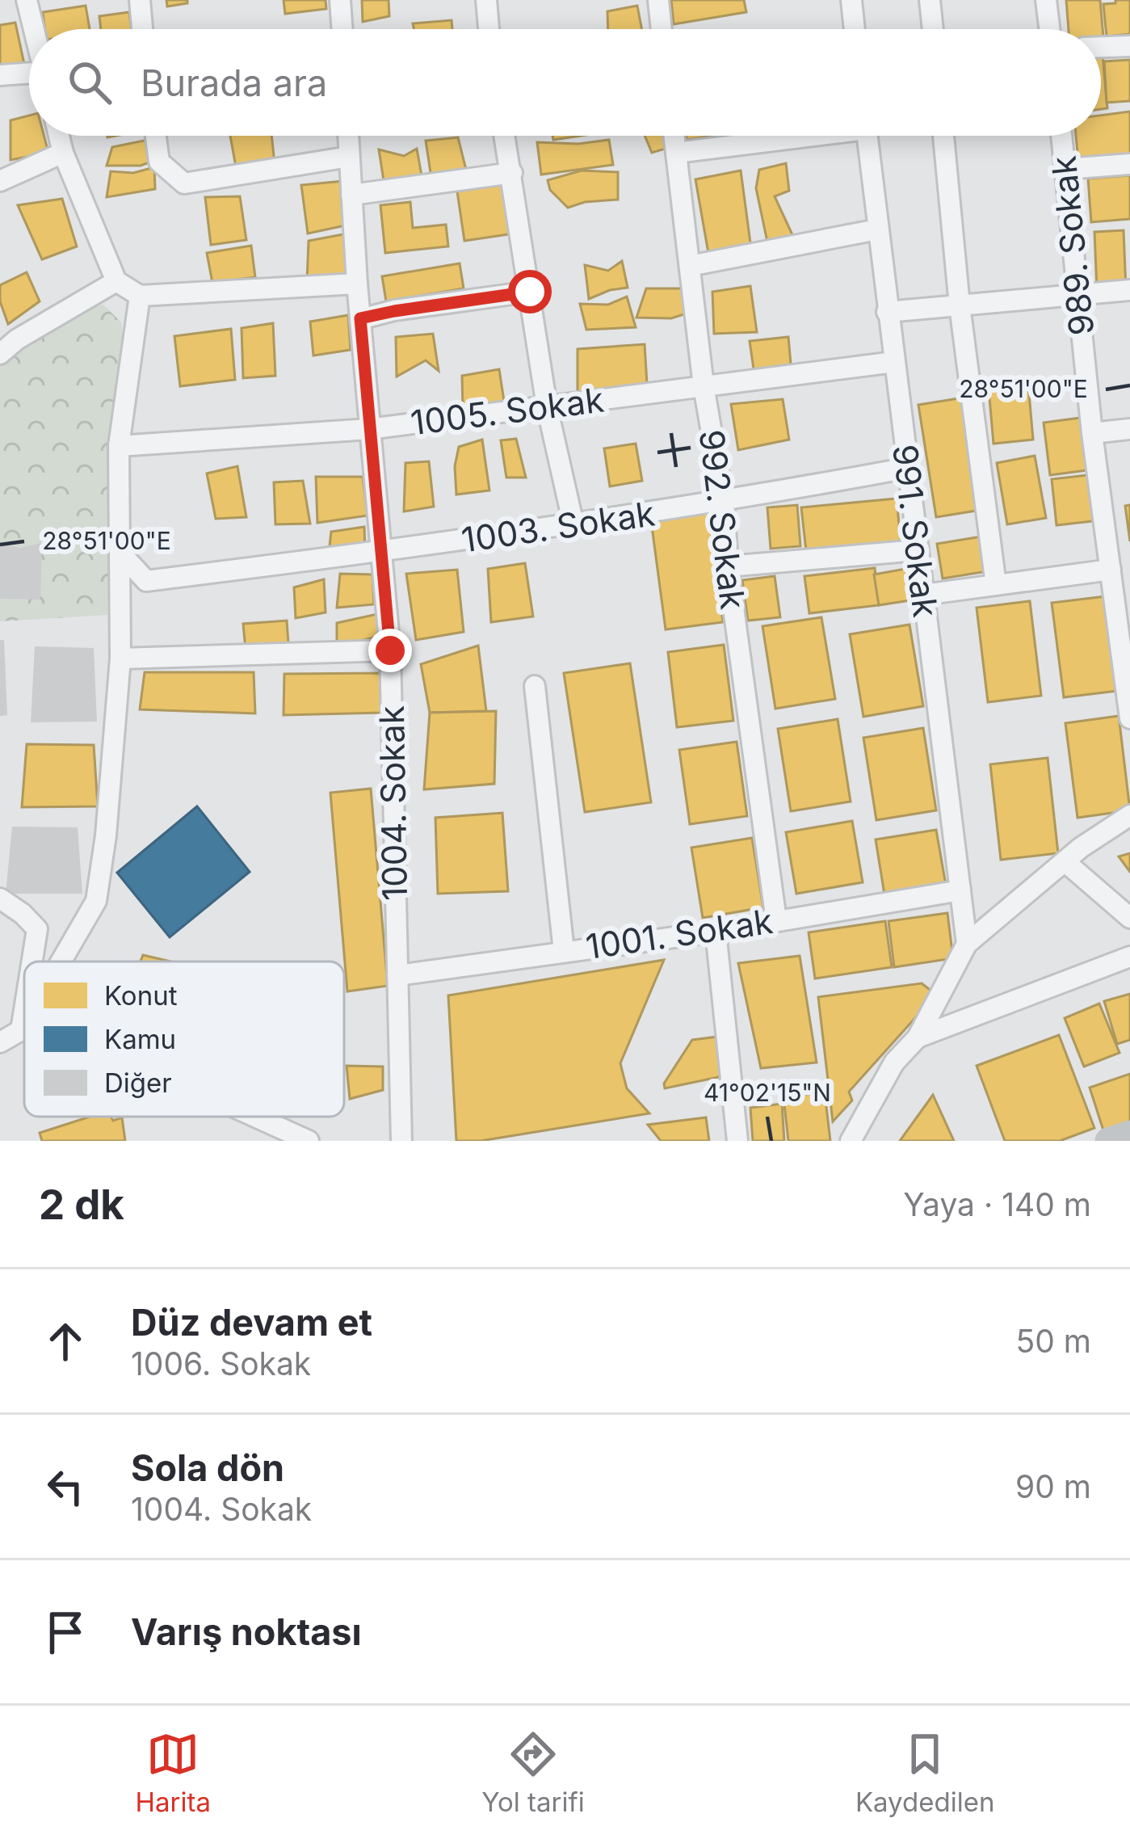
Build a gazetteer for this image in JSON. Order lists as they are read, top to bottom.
{
  "streets": {
    "street": [
      "989. Sokak",
      "1005. Sokak",
      "992. Sokak",
      "1003. Sokak",
      "991. Sokak",
      "1004. Sokak",
      "1001. Sokak"
    ]
  },
  "crossings": [
    ["1005. Sokak", "992. Sokak"],
    ["1005. Sokak", "991. Sokak"],
    ["1005. Sokak", "1004. Sokak"],
    ["992. Sokak", "1003. Sokak"],
    ["992. Sokak", "1001. Sokak"],
    ["1003. Sokak", "991. Sokak"],
    ["1003. Sokak", "1004. Sokak"],
    ["991. Sokak", "1001. Sokak"],
    ["1004. Sokak", "1001. Sokak"]
  ],
  "legend": ["Konut", "Kamu", "Diğer"],
  "page": {
    "search": "Burada ara",
    "heading": ["2 dk", "Yaya · 140 m"],
    "list": [
      ["Düz devam et", "1006. Sokak", "50 m"],
      ["Sola dön", "1004. Sokak", "90 m"],
      "Varış noktası"
    ],
    "nav": ["Harita", "Yol tarifi", "Kaydedilen"]
  },
  "coordinates": ["28°51'00\"E", "41°02'15\"N"]
}
